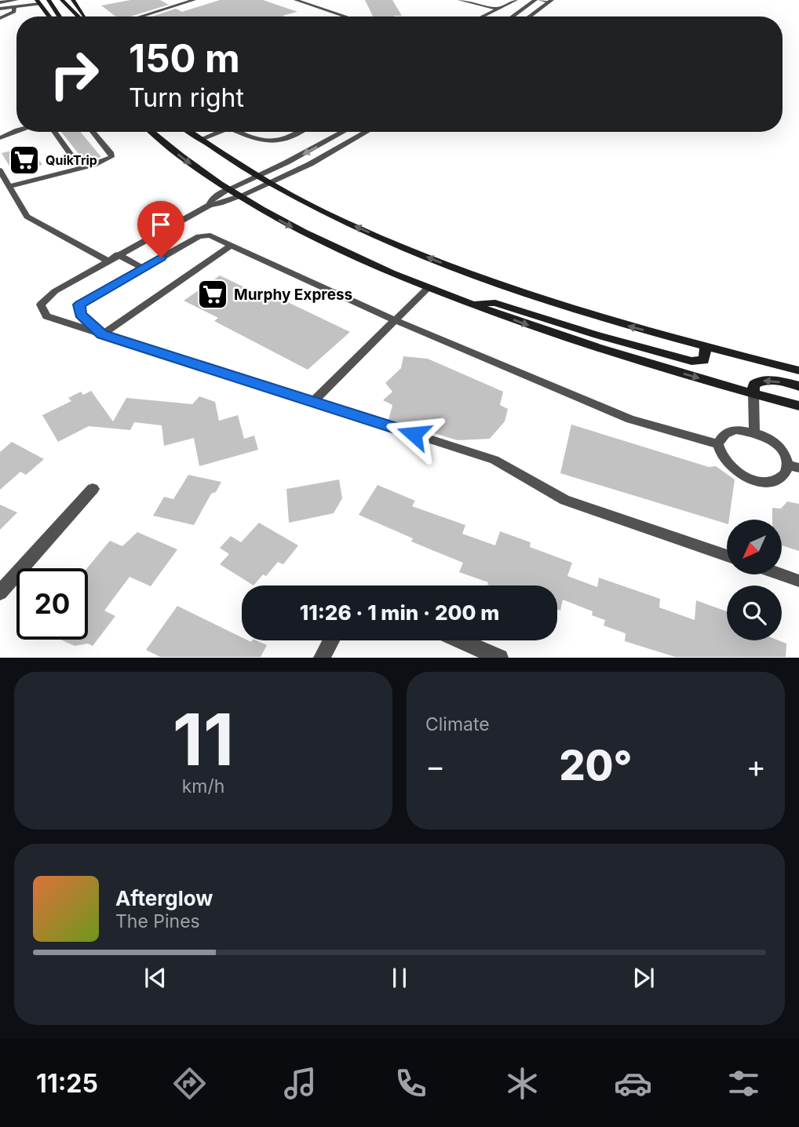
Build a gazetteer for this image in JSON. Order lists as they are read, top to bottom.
{
  "places": {
    "supermarket": ["QuikTrip", "Murphy Express"]
  },
  "north": "bottom left",
  "page": {
    "turn": ["150 m", "Turn right"],
    "limit": "20",
    "trip": "11:26 · 1 min · 200 m",
    "tile": [
      ["11", "km/h"],
      "Climate"
    ],
    "heat": ["−", "20°", "+"],
    "song": ["Afterglow", "The Pines"],
    "tabs": "11:25"
  }
}
